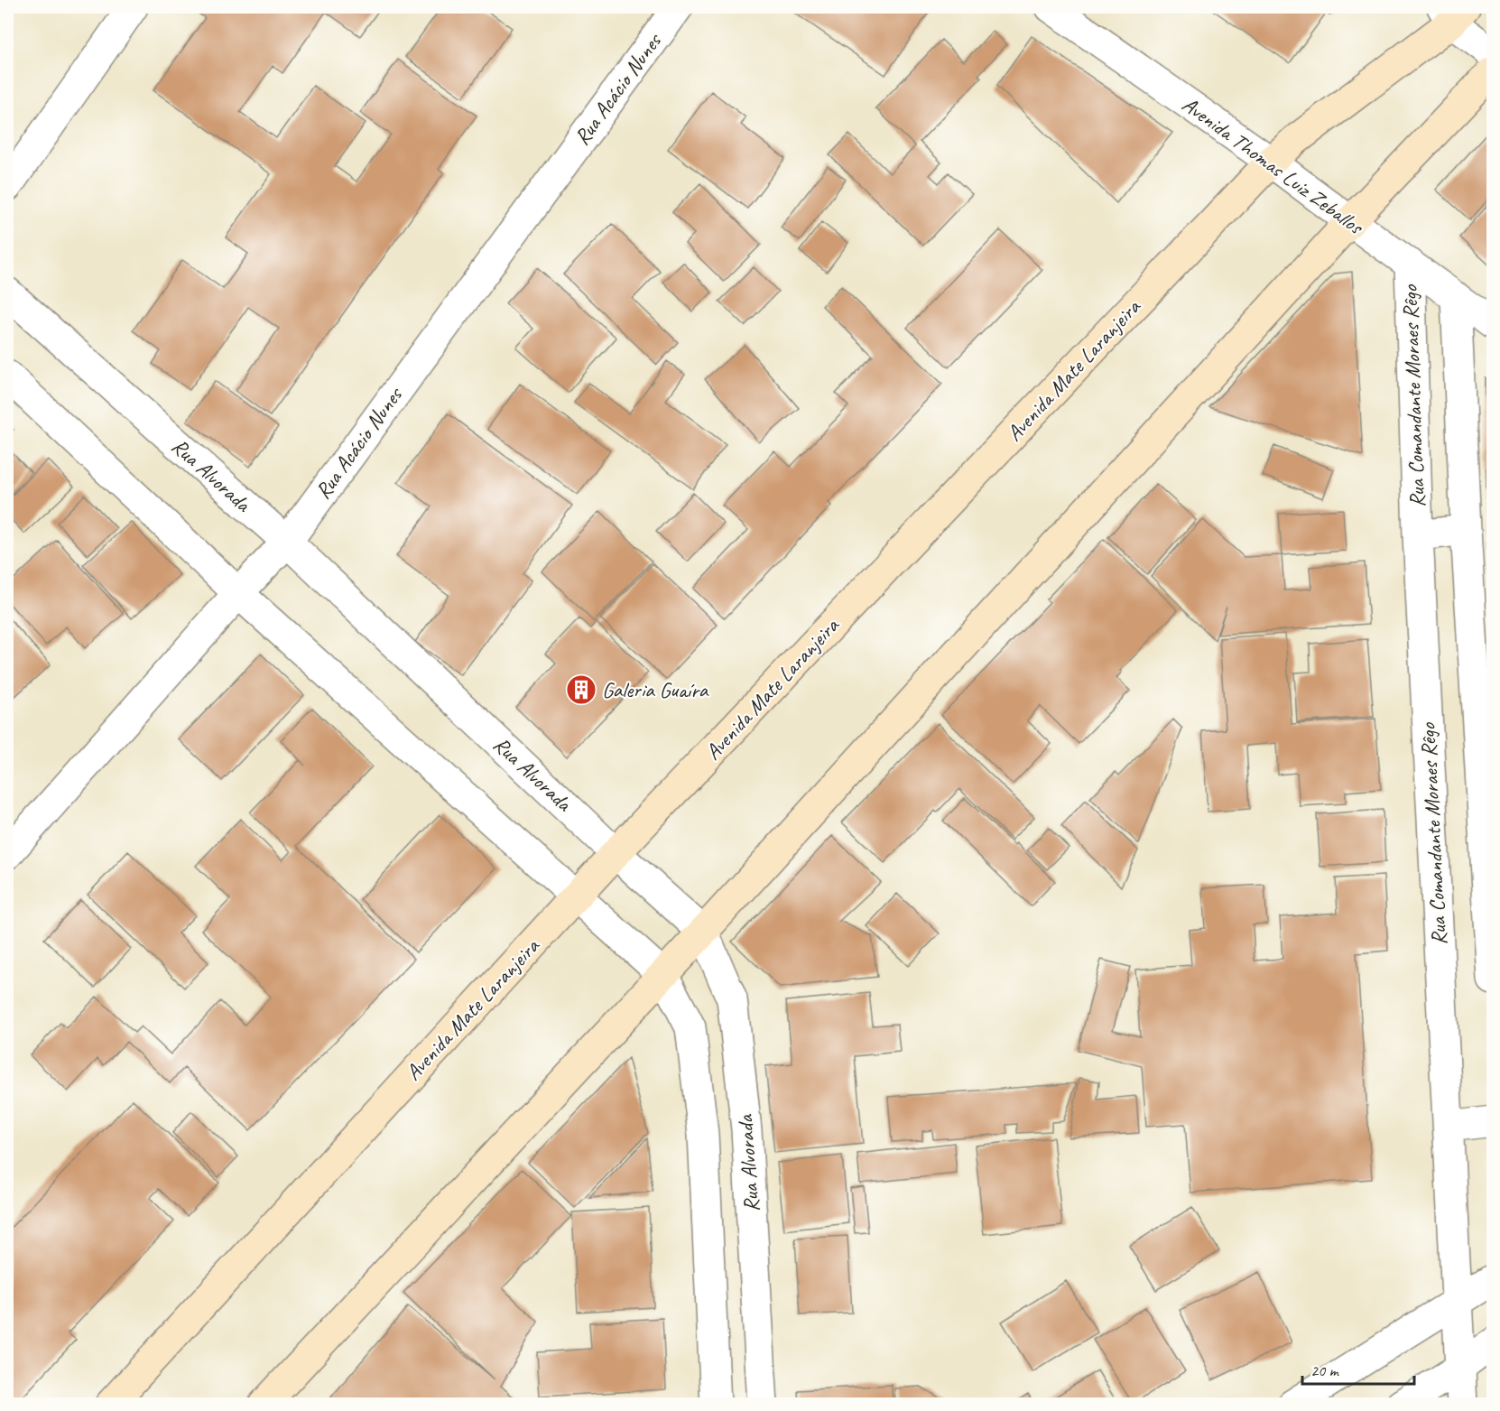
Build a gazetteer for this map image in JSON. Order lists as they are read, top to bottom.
{
  "streets": {
    "main road": ["Avenida Mate Laranjeira"],
    "street": [
      "Rua Acácio Nunes",
      "Avenida Thomas Luiz Zeballos",
      "Rua Comandante Moraes Rêgo",
      "Rua Alvorada"
    ]
  },
  "crossings": [
    ["Rua Acácio Nunes", "Rua Alvorada"],
    ["Avenida Thomas Luiz Zeballos", "Avenida Mate Laranjeira"],
    ["Avenida Thomas Luiz Zeballos", "Rua Comandante Moraes Rêgo"],
    ["Avenida Mate Laranjeira", "Rua Alvorada"]
  ],
  "places": {
    "building": ["Galeria Guaíra"]
  },
  "scale_bar": "20 m"
}
